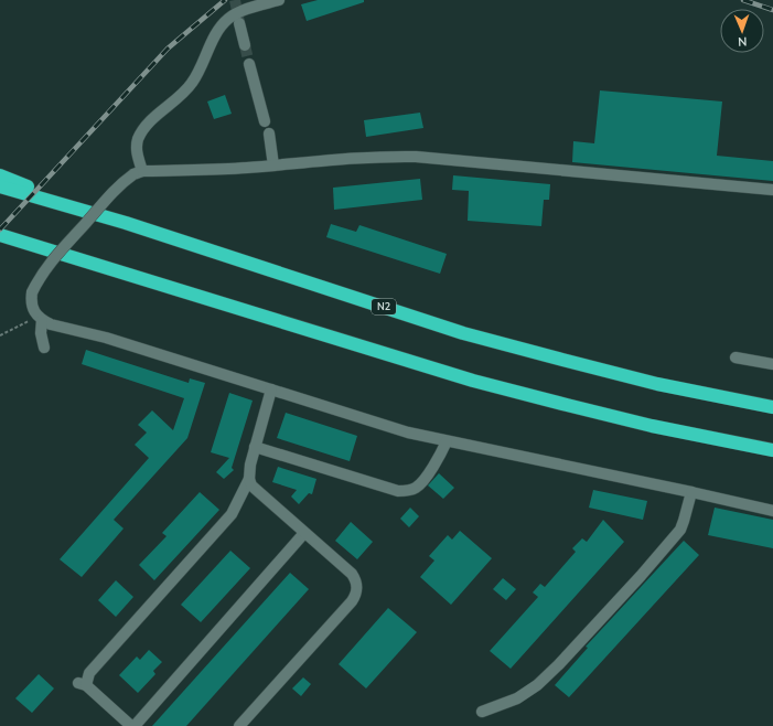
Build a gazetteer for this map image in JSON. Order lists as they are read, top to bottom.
{
  "streets": {
    "highway": ["N2"]
  },
  "north": "bottom"
}
